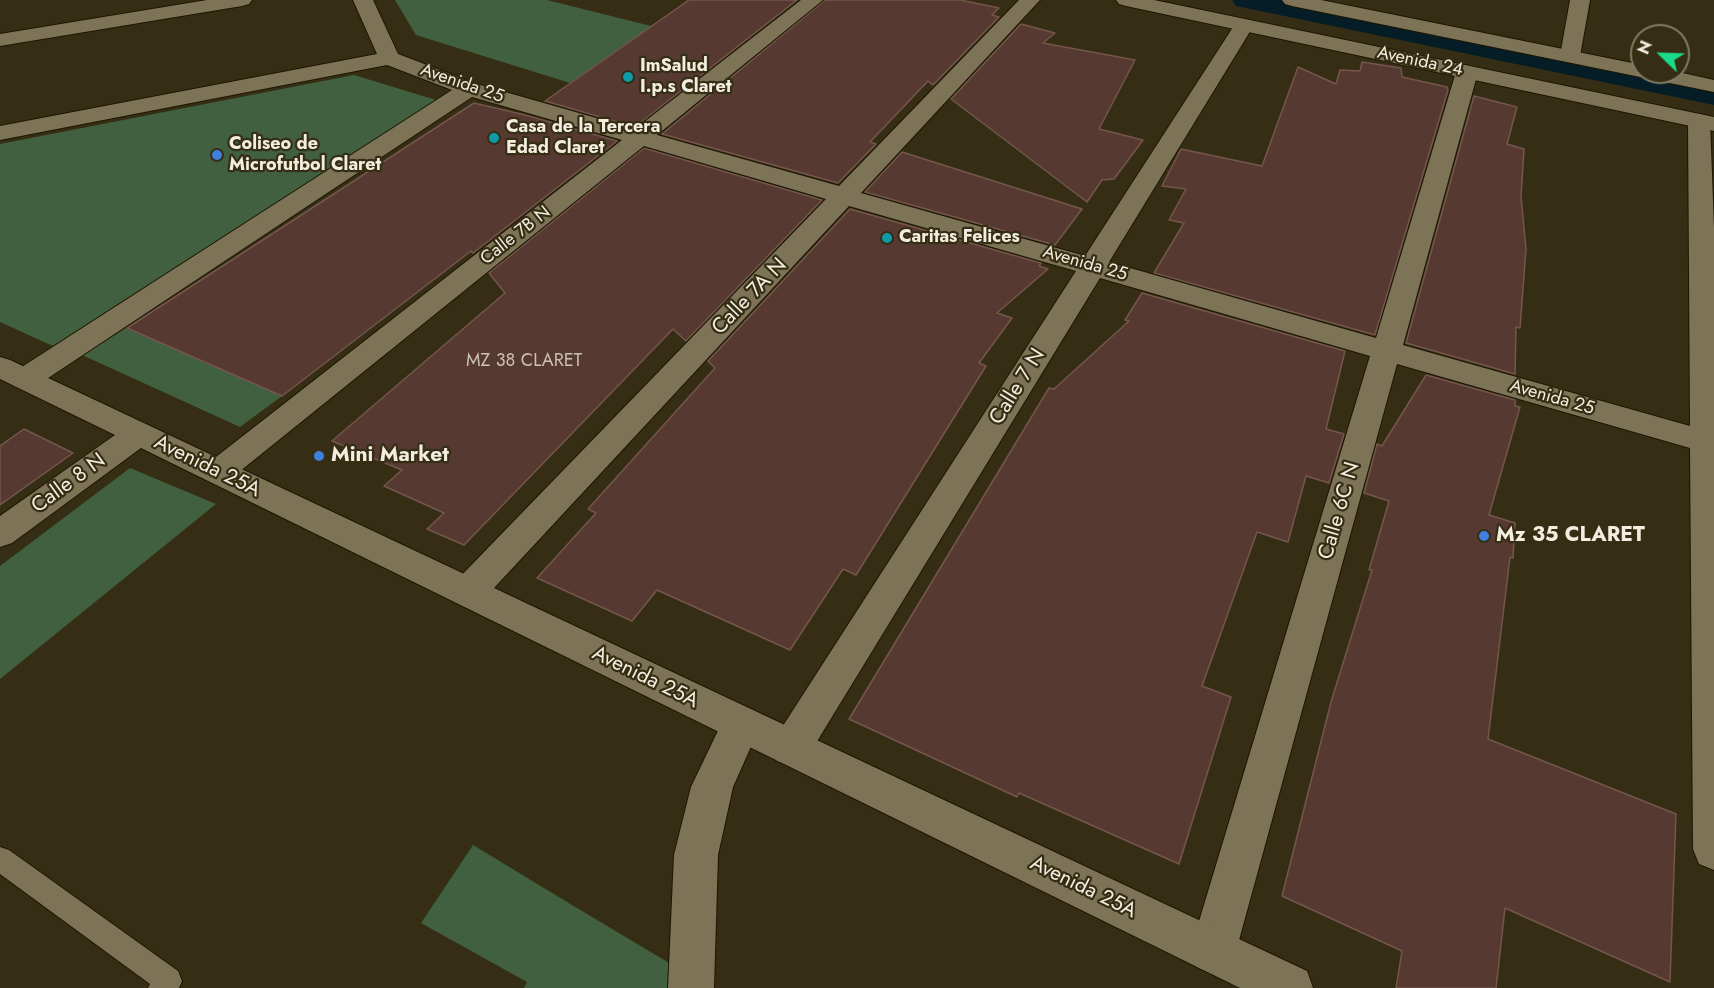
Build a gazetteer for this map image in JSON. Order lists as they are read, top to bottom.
{
  "streets": {
    "street": [
      "Avenida 24",
      "Avenida 25",
      "Calle 7B N",
      "Calle 7A N",
      "Calle 7 N",
      "Avenida 25A",
      "Calle 8 N",
      "Calle 6C N"
    ]
  },
  "crossings": [
    ["Avenida 24", "Calle 7 N"],
    ["Avenida 24", "Calle 6C N"],
    ["Avenida 25", "Calle 7B N"],
    ["Avenida 25", "Calle 7A N"],
    ["Avenida 25", "Calle 7 N"],
    ["Avenida 25", "Calle 6C N"],
    ["Calle 7B N", "Avenida 25A"],
    ["Calle 7A N", "Avenida 25A"],
    ["Calle 7 N", "Avenida 25A"],
    ["Avenida 25A", "Calle 8 N"],
    ["Avenida 25A", "Calle 6C N"]
  ],
  "places": [
    "ImSalud I.p.s Claret",
    "Casa de la Tercera Edad Claret",
    "Coliseo de Microfutbol Claret",
    "Caritas Felices",
    "Mini Market",
    "Mz 35 CLARET"
  ],
  "house_numbers": ["MZ 38 CLARET"],
  "north": "top left"
}
